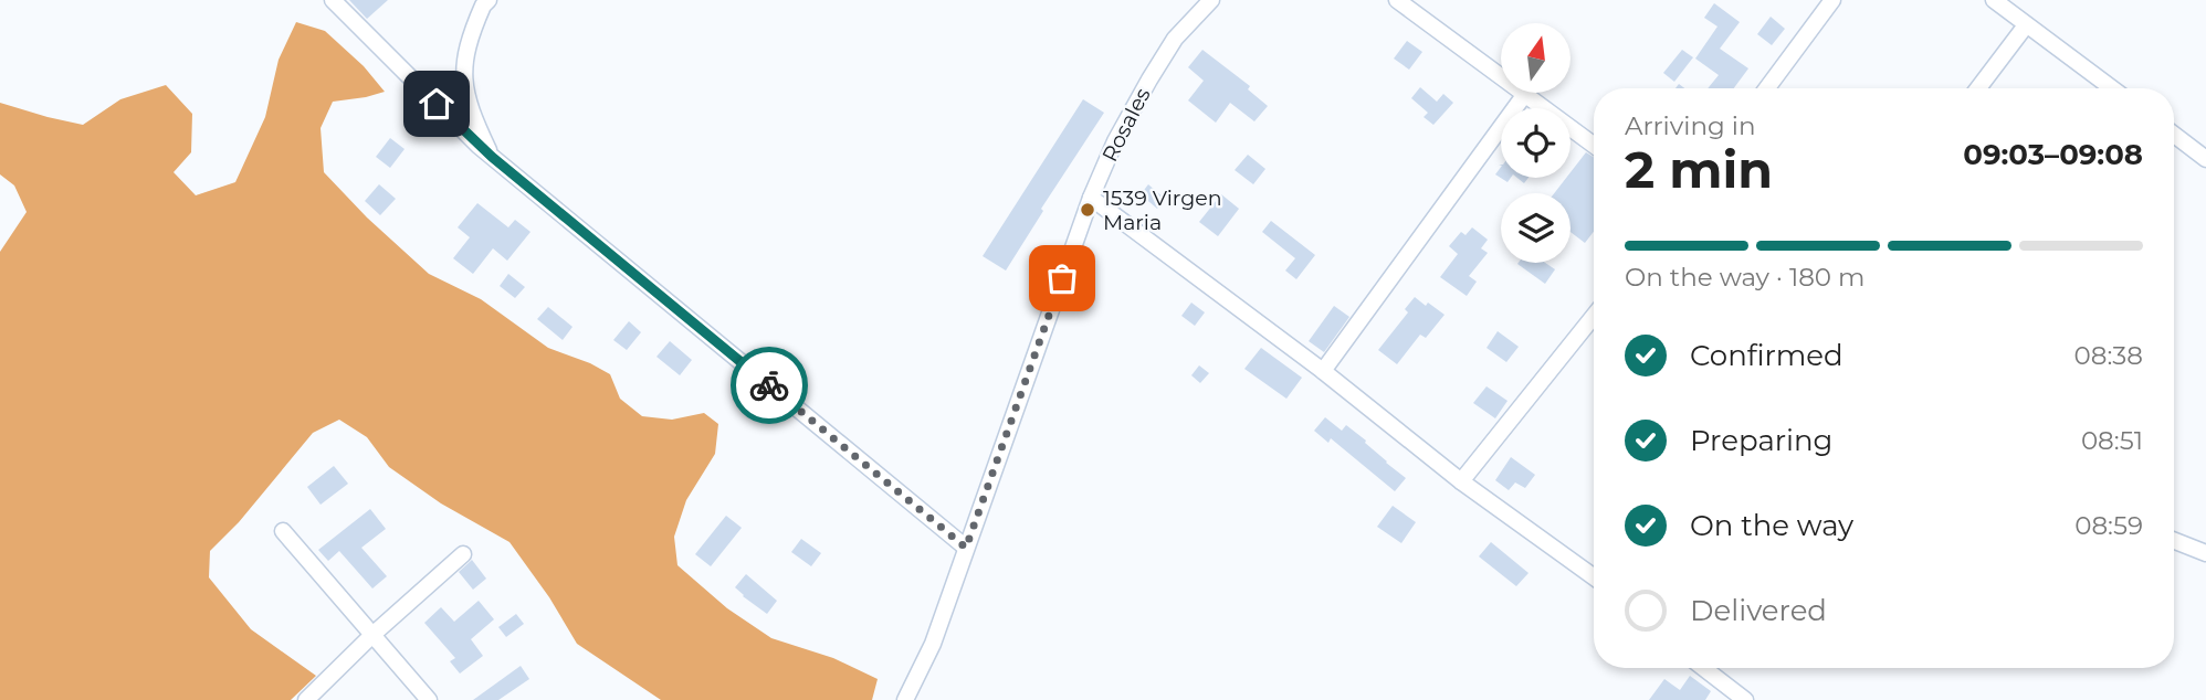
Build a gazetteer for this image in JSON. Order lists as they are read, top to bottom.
{
  "streets": {
    "street": ["Rosales"]
  },
  "places": ["1539 Virgen Maria"],
  "north": "top",
  "page": {
    "heading": ["2 min", "Arriving in", "09:03–09:08"],
    "bar": "On the way · 180 m",
    "list": [
      ["Confirmed", "08:38"],
      ["Preparing", "08:51"],
      ["On the way", "08:59"],
      "Delivered"
    ]
  }
}
